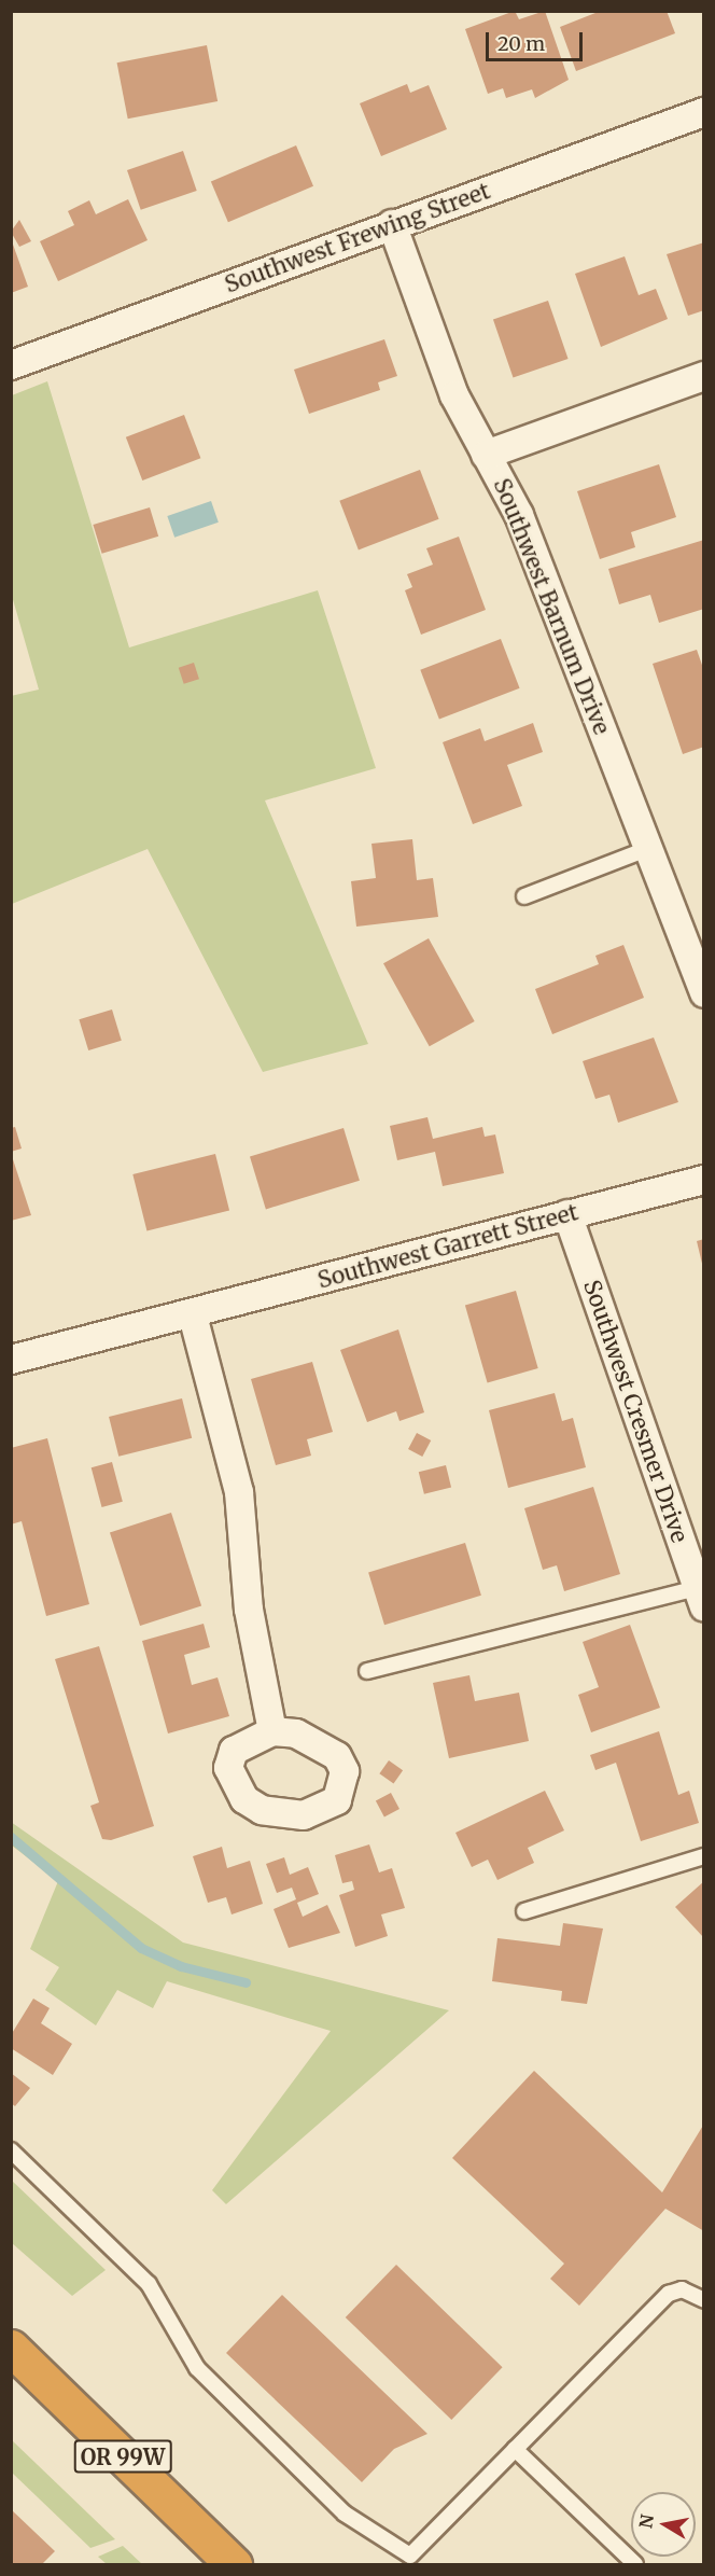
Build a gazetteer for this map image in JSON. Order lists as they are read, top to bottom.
{
  "streets": {
    "highway": ["OR 99W"],
    "street": [
      "Southwest Frewing Street",
      "Southwest Barnum Drive",
      "Southwest Garrett Street",
      "Southwest Cresmer Drive"
    ]
  },
  "crossings": [
    ["Southwest Frewing Street", "Southwest Barnum Drive"],
    ["Southwest Garrett Street", "Southwest Cresmer Drive"]
  ],
  "scale_bar": "20 m",
  "north": "left"
}
